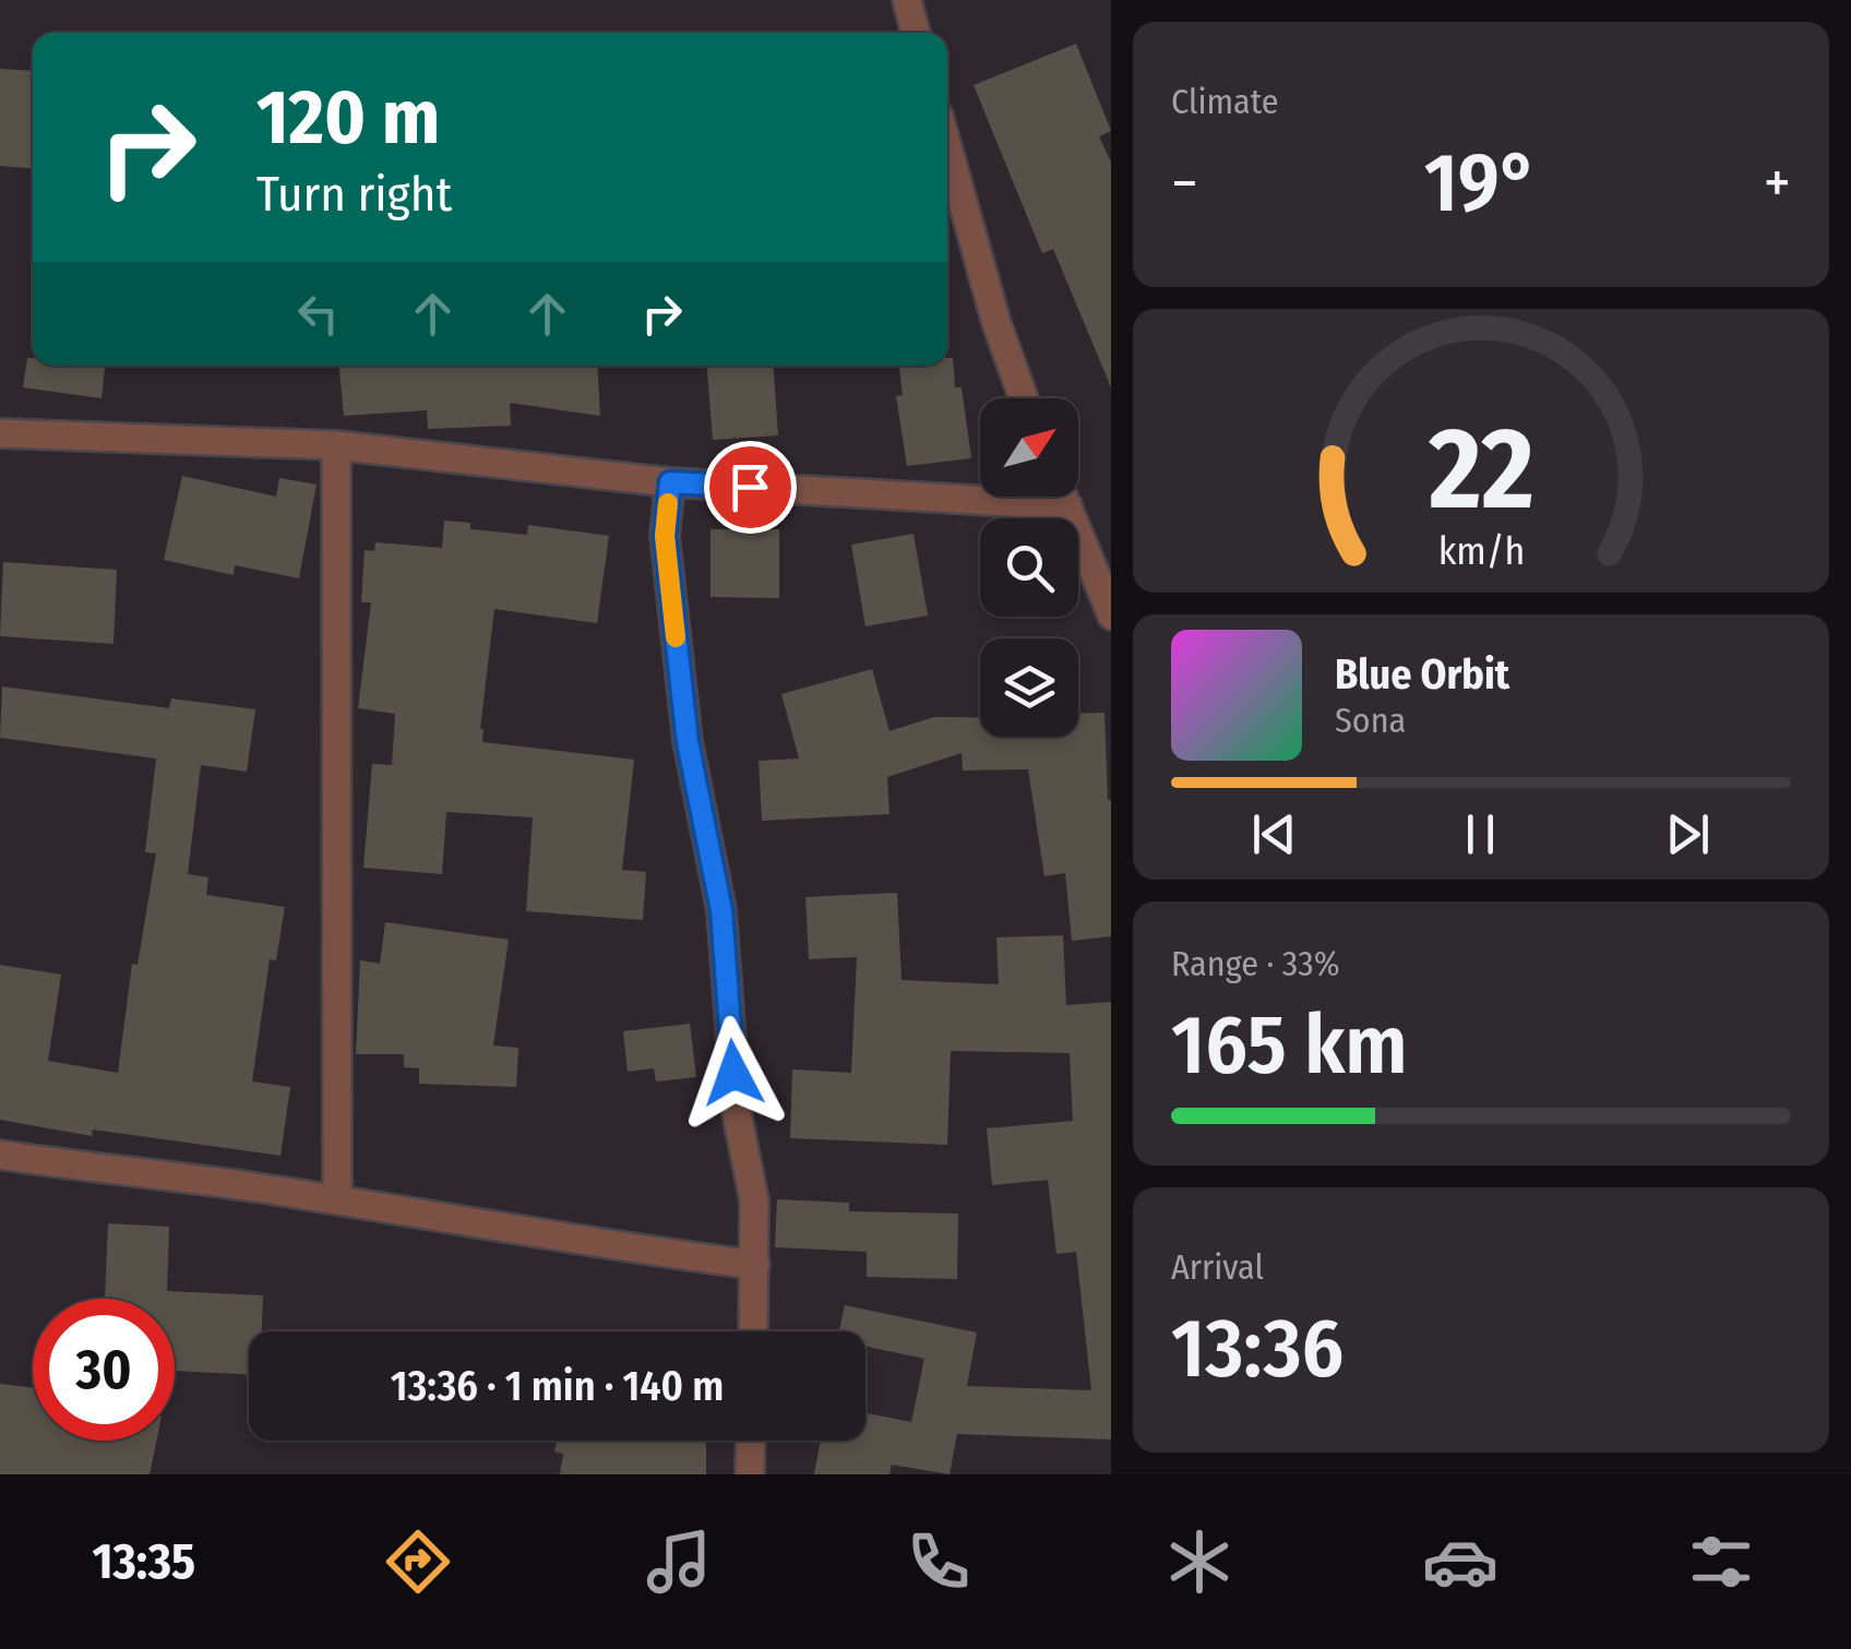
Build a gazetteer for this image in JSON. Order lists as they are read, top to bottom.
{
  "north": "top right",
  "page": {
    "tile": [
      "Climate",
      ["Range · 33%", "165 km"],
      ["Arrival", "13:36"]
    ],
    "turn": ["120 m", "Turn right"],
    "heat": ["−", "19°", "+"],
    "song": ["Blue Orbit", "Sona"],
    "limit": "30",
    "trip": "13:36 · 1 min · 140 m",
    "tabs": "13:35",
    "gauge": ["22", "km/h"]
  }
}
